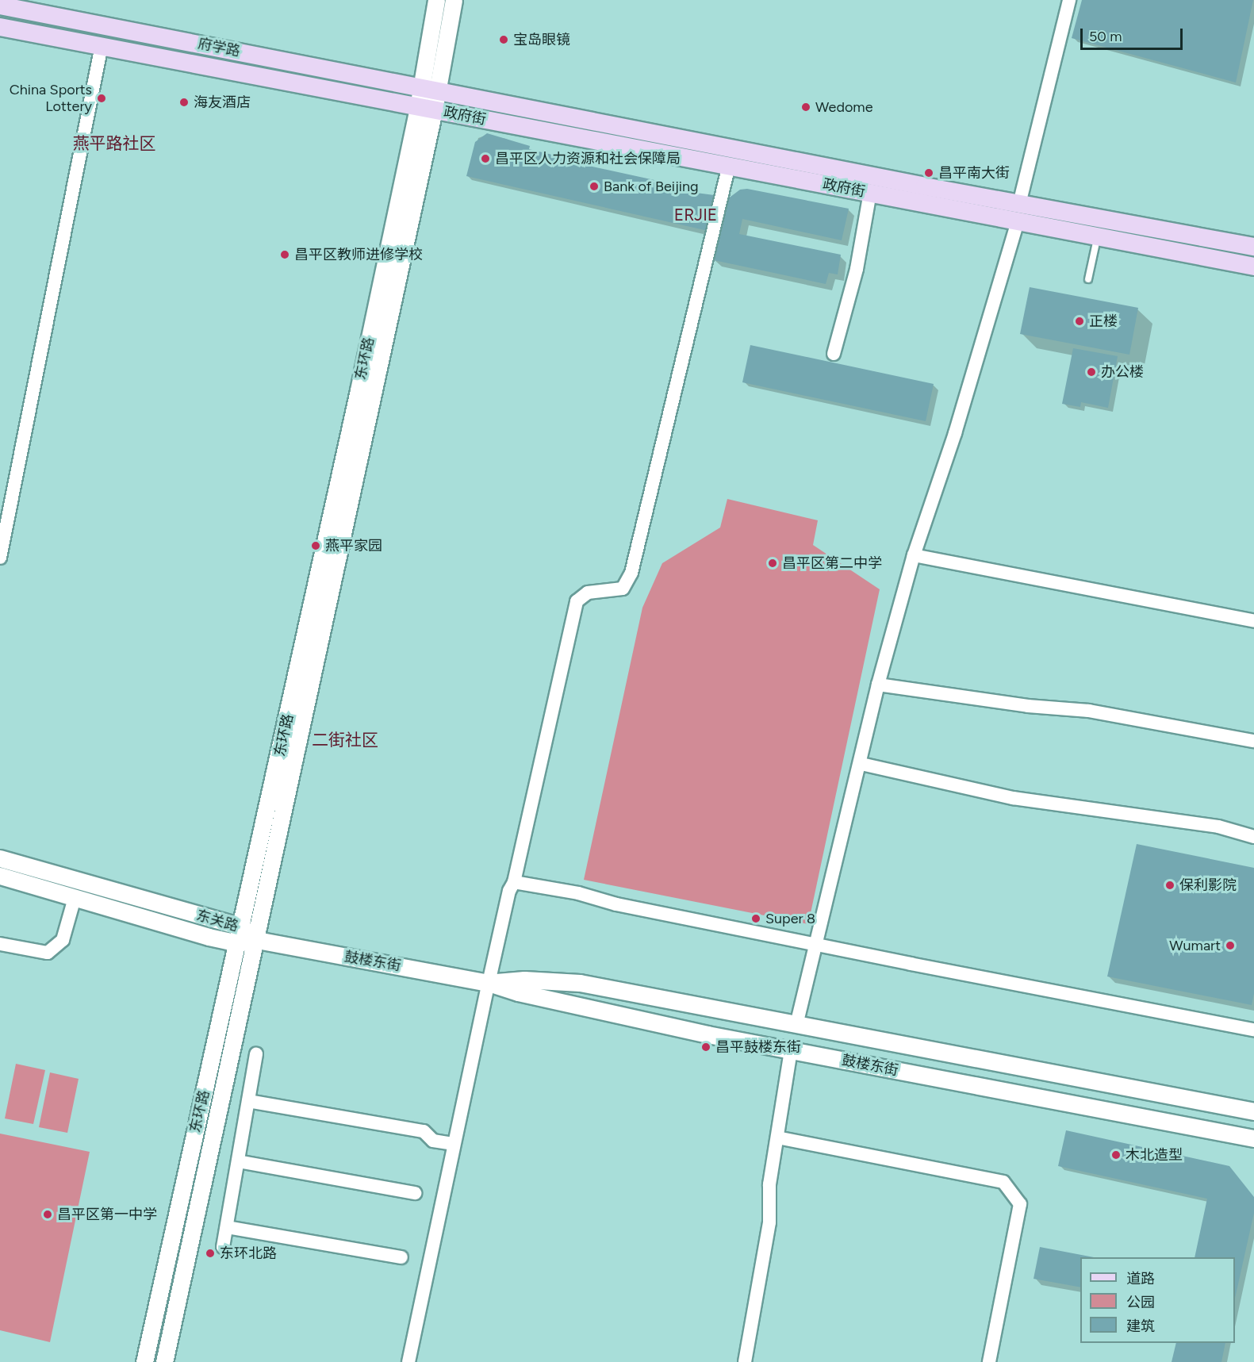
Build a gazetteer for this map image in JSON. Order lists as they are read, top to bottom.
{
  "streets": {
    "main road": ["府学路", "政府街"],
    "street": ["东环路", "东关路", "鼓楼东街"]
  },
  "crossings": [
    ["府学路", "政府街"],
    ["府学路", "东环路"],
    ["政府街", "东环路"],
    ["东环路", "东关路"],
    ["东环路", "鼓楼东街"],
    ["东关路", "鼓楼东街"]
  ],
  "districts": ["燕平路社区", "ERJIE", "二街社区"],
  "places": [
    "宝岛眼镜",
    "China Sports Lottery",
    "海友酒店",
    "Wedome",
    "昌平区人力资源和社会保障局",
    "昌平南大街",
    "Bank of Beijing",
    "昌平区教师进修学校",
    "正楼",
    "办公楼",
    "燕平家园",
    "昌平区第二中学",
    "保利影院",
    "Super 8",
    "Wumart",
    "昌平鼓楼东街",
    "木北造型",
    "昌平区第一中学",
    "东环北路"
  ],
  "legend": ["道路", "公园", "建筑"],
  "scale_bar": "50 m"
}
